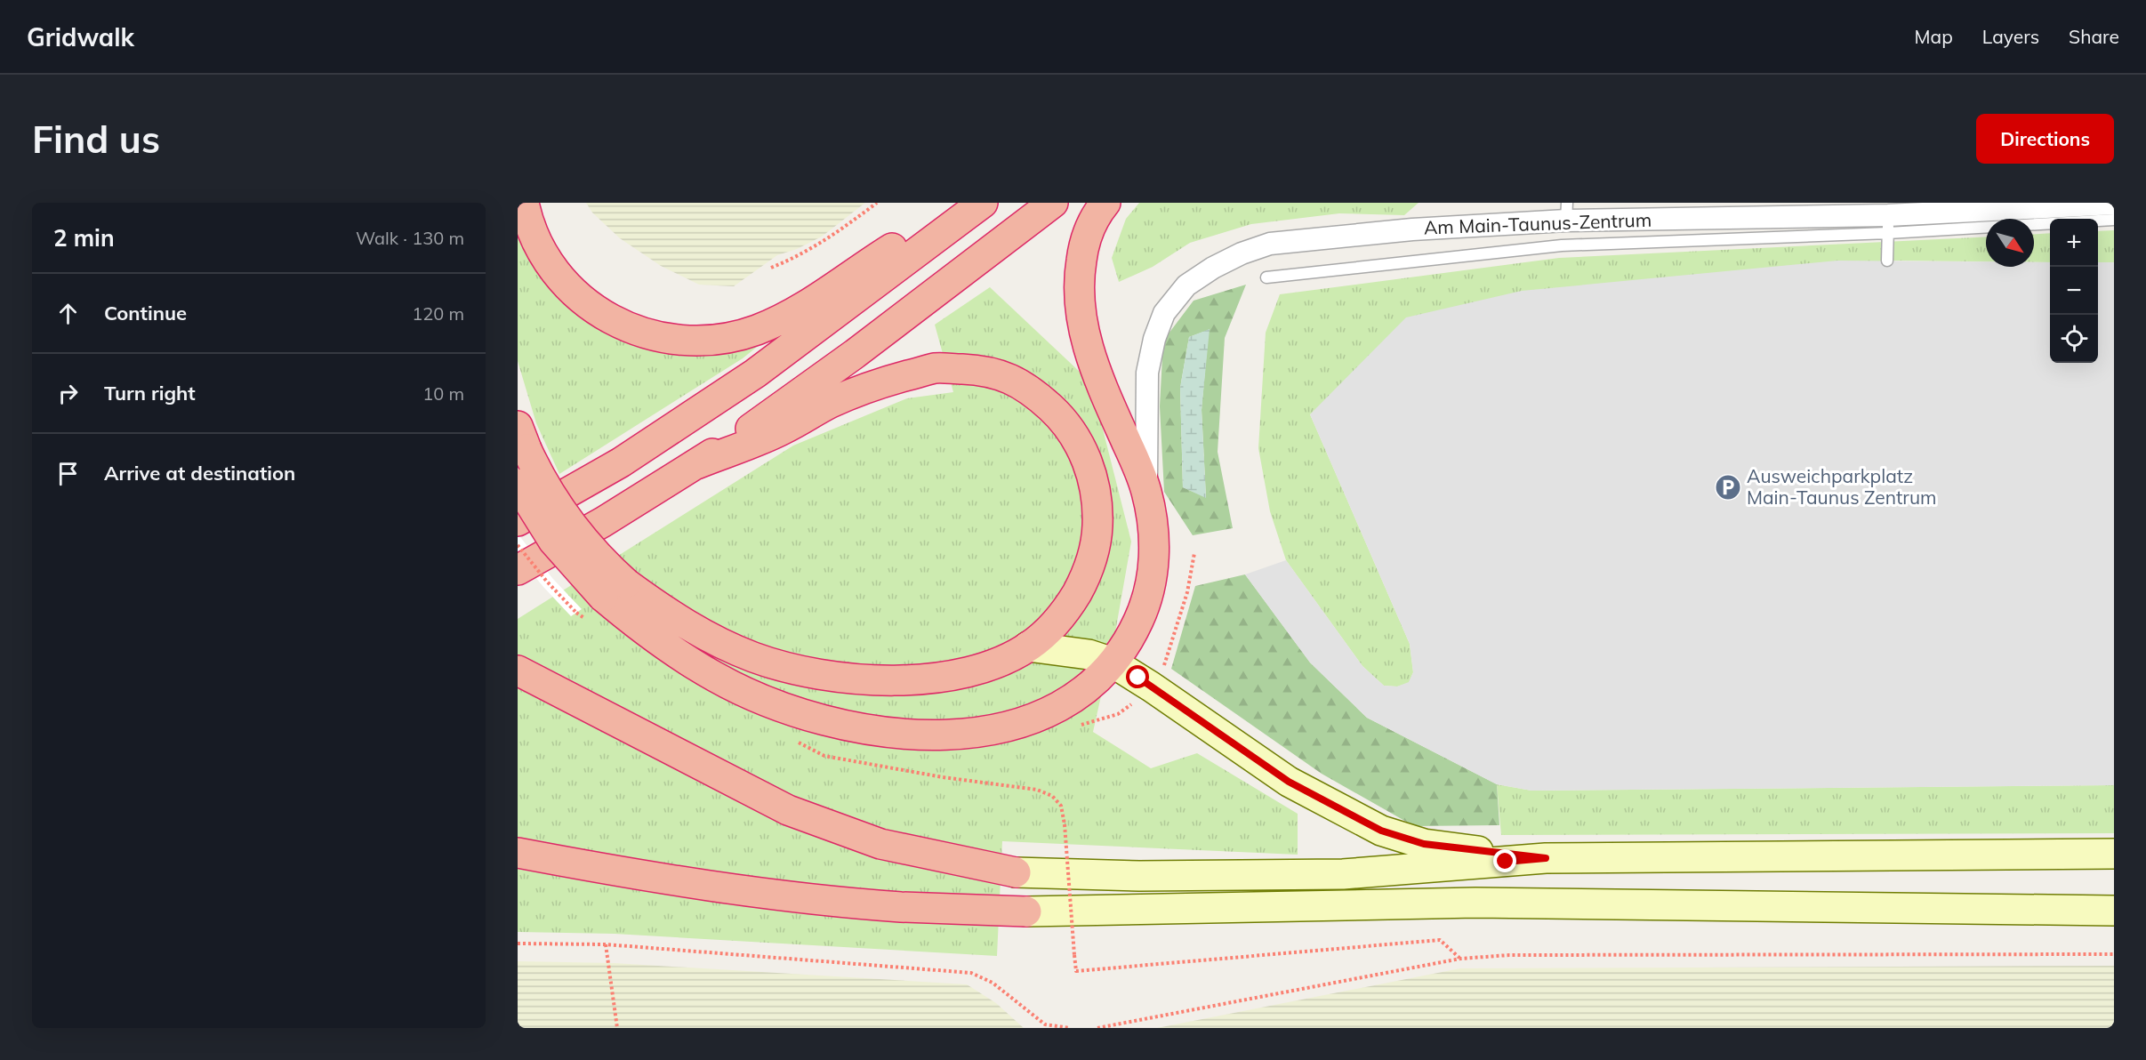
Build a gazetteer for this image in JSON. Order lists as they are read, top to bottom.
{
  "streets": {
    "street": ["Am Main-Taunus-Zentrum"]
  },
  "places": {
    "parking": ["Ausweichparkplatz Main-Taunus Zentrum"]
  },
  "north": "bottom right",
  "page": {
    "header": "Gridwalk",
    "nav": ["Map", "Layers", "Share"],
    "buttons": "Directions",
    "title": "Find us",
    "heading": ["2 min", "Walk · 130 m"],
    "map_buttons": ["+", "−"],
    "list": [
      ["Continue", "120 m"],
      ["Turn right", "10 m"],
      "Arrive at destination"
    ]
  }
}
